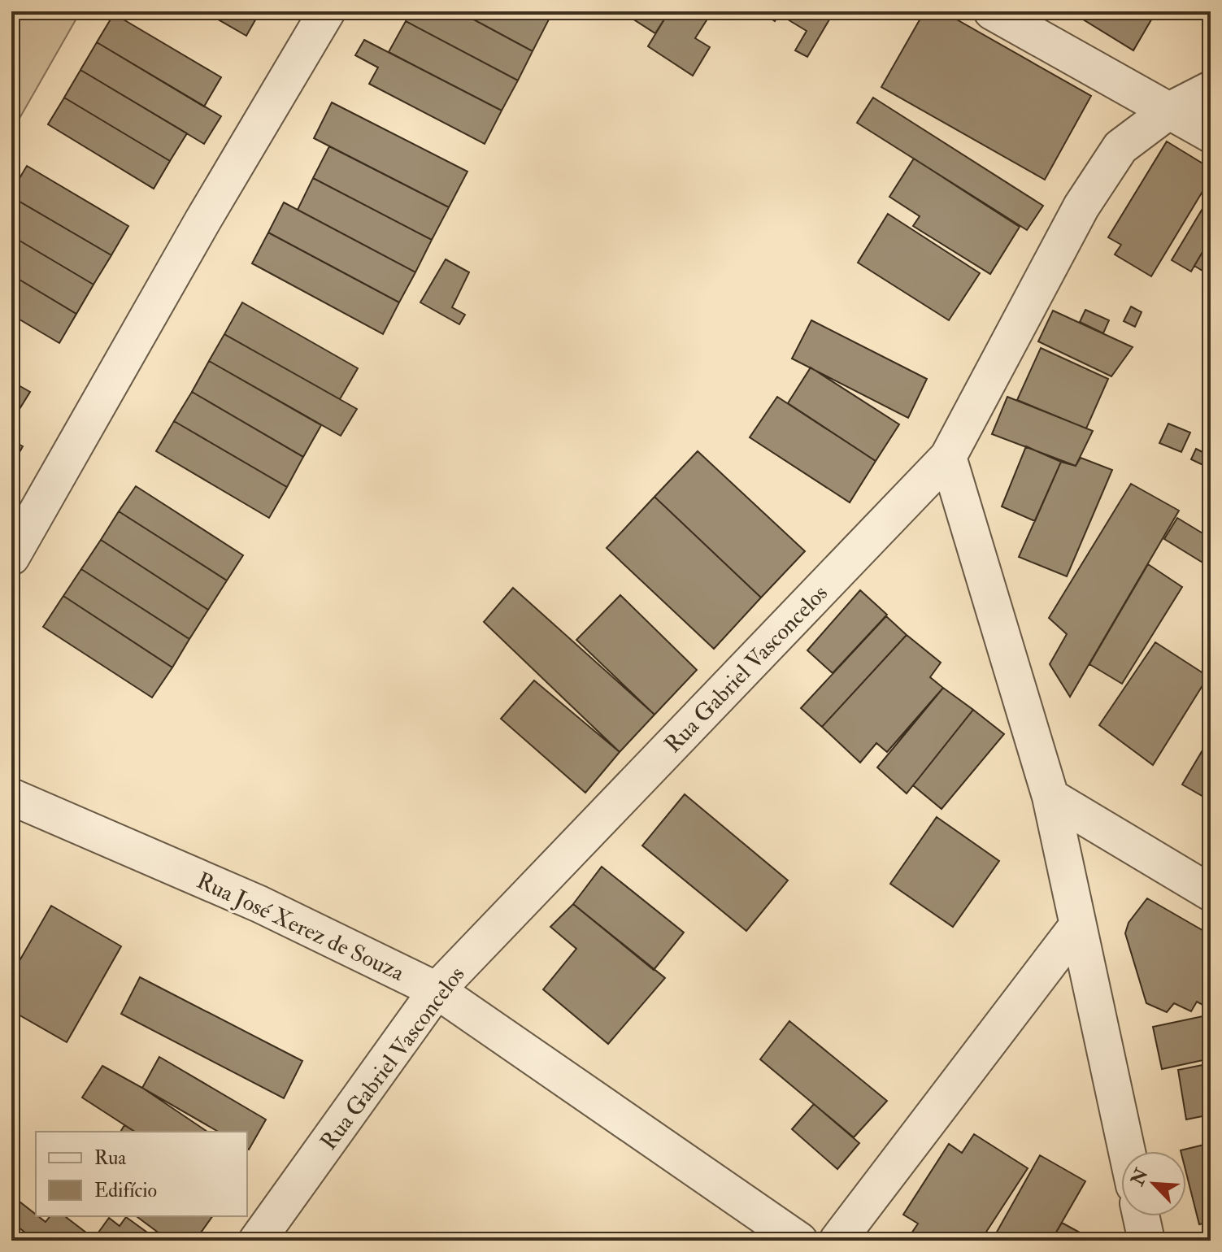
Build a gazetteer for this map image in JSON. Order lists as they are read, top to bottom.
{
  "streets": {
    "street": ["Rua Gabriel Vasconcelos", "Rua José Xerez de Souza"]
  },
  "crossings": [
    ["Rua Gabriel Vasconcelos", "Rua José Xerez de Souza"]
  ],
  "legend": ["Rua", "Edifício"],
  "north": "top left"
}
